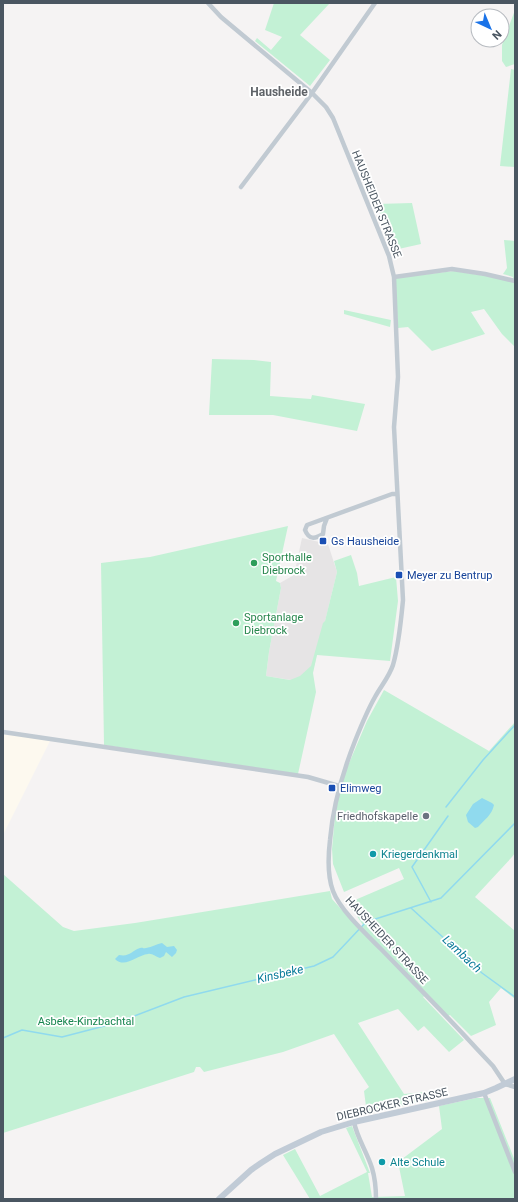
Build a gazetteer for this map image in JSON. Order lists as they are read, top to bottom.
{
  "streets": {
    "main road": ["DIEBROCKER STRASSE"],
    "street": ["HAUSHEIDER STRASSE"]
  },
  "crossings": [
    ["HAUSHEIDER STRASSE", "DIEBROCKER STRASSE"]
  ],
  "districts": ["Hausheide"],
  "water": ["Lambach", "Kinsbeke"],
  "parks": ["Asbeke-Kinzbachtal"],
  "places": {
    "transit": ["Gs Hausheide", "Meyer zu Bentrup", "Elimweg"],
    "other": [
      "Sporthalle Diebrock",
      "Sportanlage Diebrock",
      "Friedhofskapelle",
      "Kriegerdenkmal",
      "Alte Schule"
    ]
  },
  "north": "bottom right"
}
